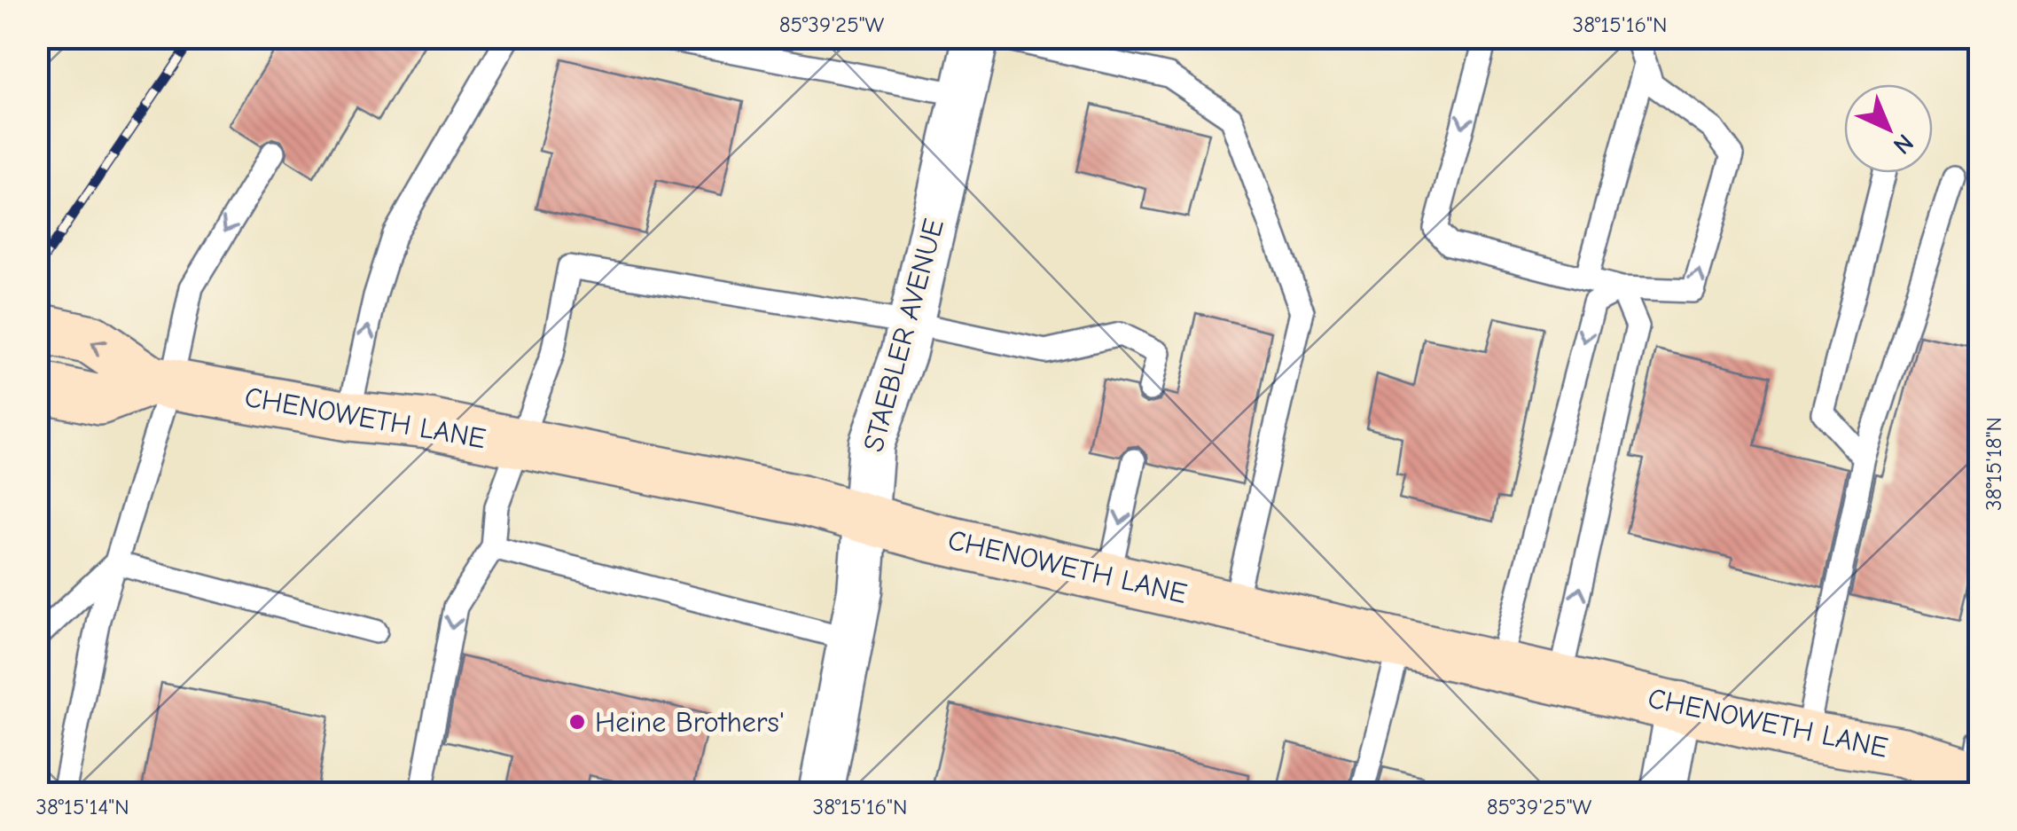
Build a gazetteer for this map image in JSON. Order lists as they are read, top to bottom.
{
  "streets": {
    "main road": ["CHENOWETH LANE"],
    "street": ["STAEBLER AVENUE"]
  },
  "crossings": [
    ["STAEBLER AVENUE", "CHENOWETH LANE"]
  ],
  "places": ["Heine Brothers'"],
  "north": "bottom right",
  "coordinates": [
    "85°39'25\"W",
    "38°15'16\"N",
    "38°15'18\"N",
    "38°15'14\"N"
  ]
}
